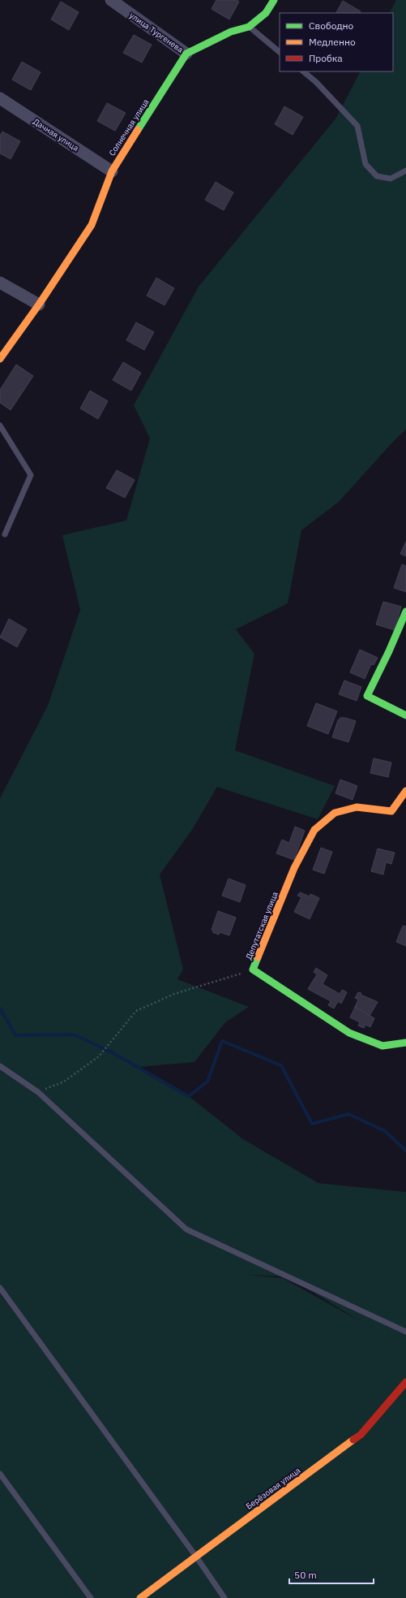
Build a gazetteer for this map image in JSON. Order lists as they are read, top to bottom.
{
  "streets": {
    "street": [
      "улица Тургенева",
      "Солнечная улица",
      "Дачная улица",
      "Депутатская улица",
      "Берёзовая улица"
    ]
  },
  "crossings": [
    ["улица Тургенева", "Солнечная улица"],
    ["Солнечная улица", "Дачная улица"]
  ],
  "legend": ["Свободно", "Медленно", "Пробка"],
  "scale_bar": "50 m"
}
